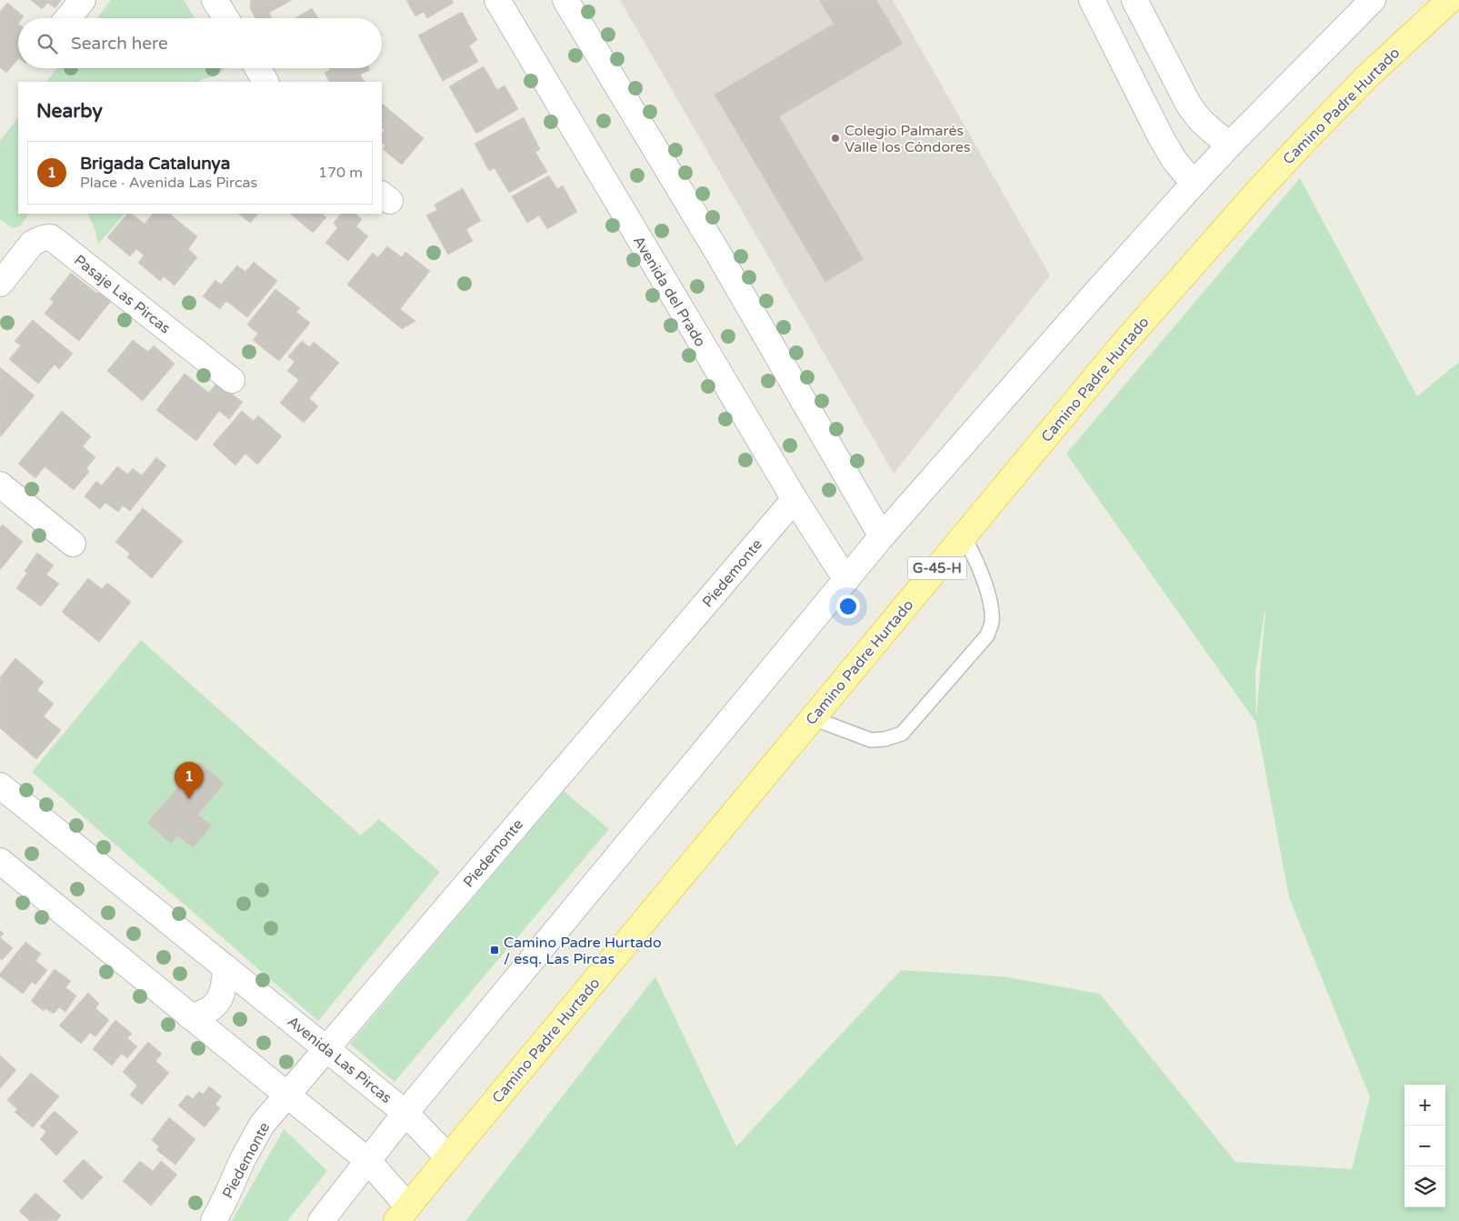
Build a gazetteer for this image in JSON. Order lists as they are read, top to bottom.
{
  "streets": {
    "main road": ["Camino Padre Hurtado", "G-45-H"],
    "street": [
      "Avenida del Prado",
      "Pasaje Las Pircas",
      "Piedemonte",
      "Avenida Las Pircas"
    ]
  },
  "crossings": [
    ["Camino Padre Hurtado", "Avenida Las Pircas"],
    ["Avenida del Prado", "Piedemonte"],
    ["Piedemonte", "Avenida Las Pircas"]
  ],
  "places": {
    "other": ["Colegio Palmarés Valle los Cóndores"],
    "transit": ["Camino Padre Hurtado / esq. Las Pircas"]
  },
  "page": {
    "search": "Search here",
    "heading": "Nearby",
    "list": [
      {
        "mark": "1",
        "name": "Brigada Catalunya",
        "note": "Place · Avenida Las Pircas",
        "value": "170 m"
      }
    ],
    "pins": "1",
    "map_buttons": ["+", "−"]
  }
}
